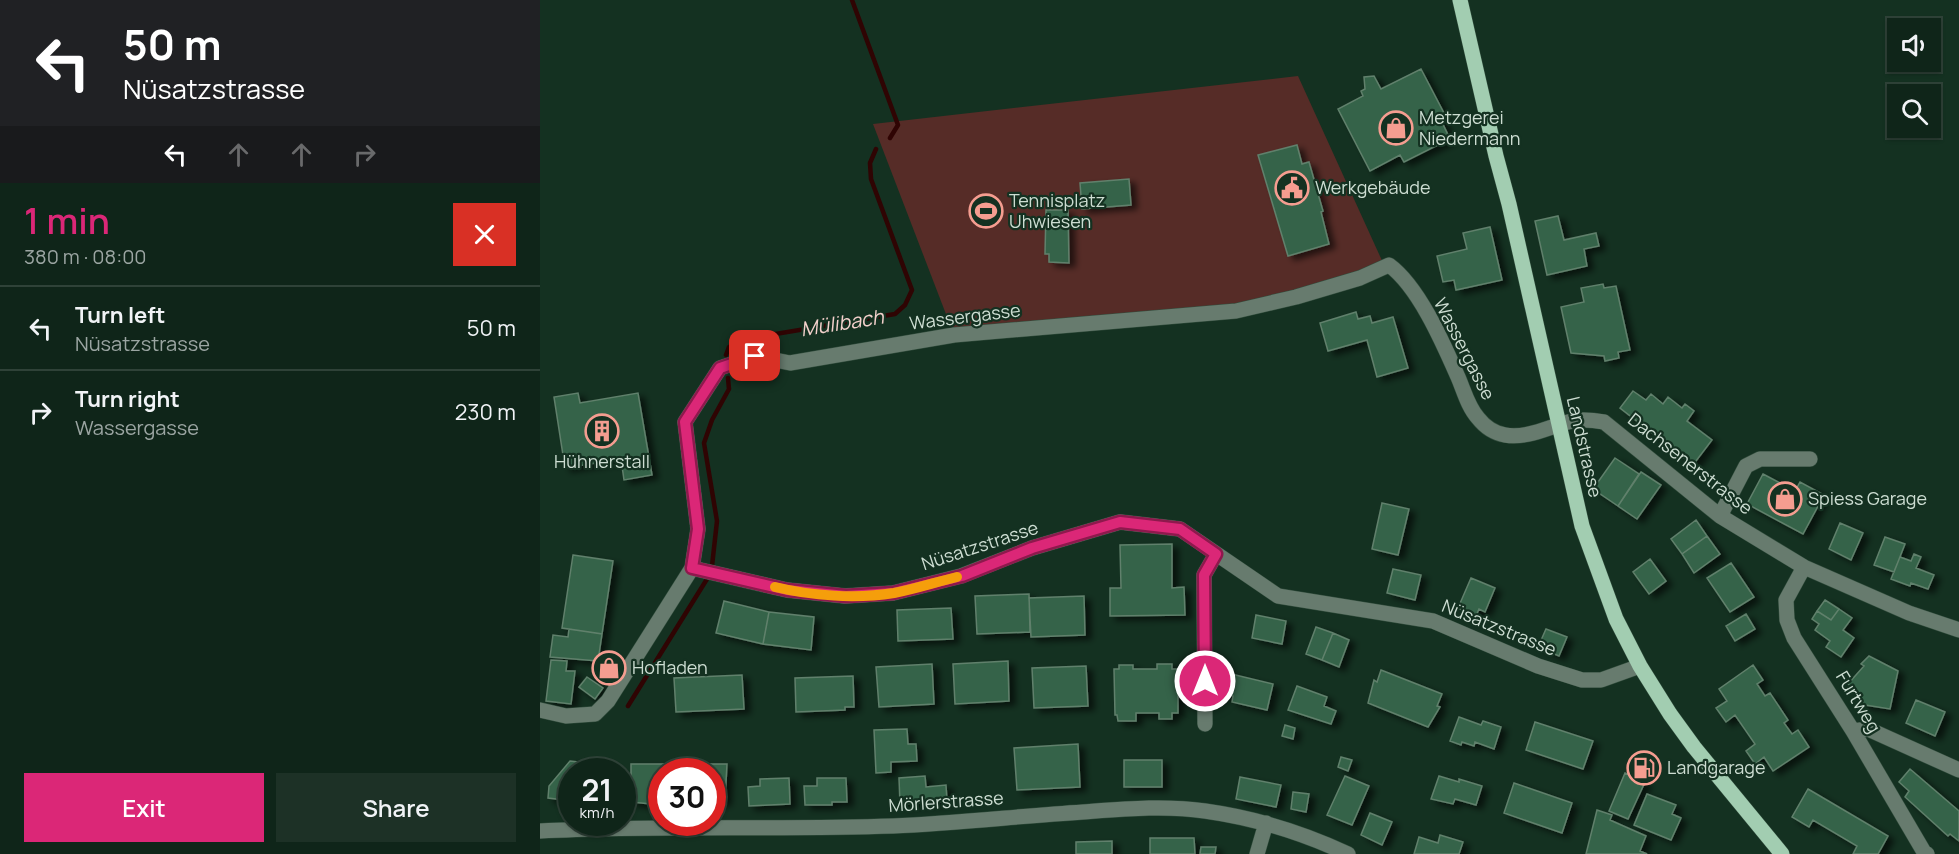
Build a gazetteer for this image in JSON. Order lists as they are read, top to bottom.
{
  "streets": {
    "main road": ["Landstrasse"],
    "street": [
      "Wassergasse",
      "Dachsenerstrasse",
      "Nüsatzstrasse",
      "Furtweg",
      "Mörlerstrasse"
    ]
  },
  "crossings": [
    ["Wassergasse", "Landstrasse"],
    ["Wassergasse", "Dachsenerstrasse"],
    ["Wassergasse", "Nüsatzstrasse"],
    ["Landstrasse", "Dachsenerstrasse"],
    ["Landstrasse", "Nüsatzstrasse"],
    ["Dachsenerstrasse", "Furtweg"]
  ],
  "water": ["Mülibach"],
  "places": {
    "shop": ["Metzgerei Niedermann", "Spiess Garage", "Hofladen"],
    "public building": ["Werkgebäude"],
    "sports": ["Tennisplatz Uhwiesen"],
    "building": ["Hühnerstall"],
    "fuel station": ["Landgarage"]
  },
  "page": {
    "turn": ["50 m", "Nüsatzstrasse"],
    "heading": ["1 min", "380 m · 08:00"],
    "list": [
      {
        "name": "Turn left",
        "note": "Nüsatzstrasse",
        "value": "50 m"
      },
      {
        "name": "Turn right",
        "note": "Wassergasse",
        "value": "230 m"
      }
    ],
    "speed": "21 km/h",
    "limit": "30",
    "buttons": ["Exit", "Share"]
  }
}
